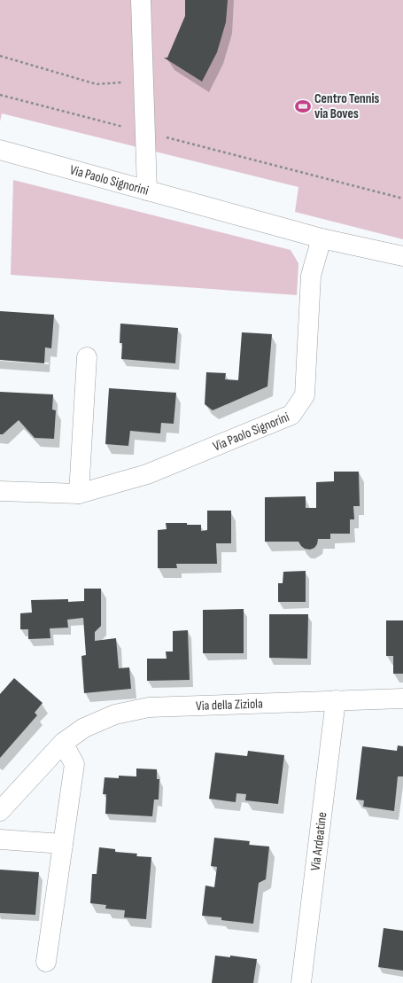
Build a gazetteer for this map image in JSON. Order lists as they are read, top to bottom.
{
  "streets": {
    "street": ["Via Paolo Signorini", "Via della Ziziola", "Via Ardeatine"]
  },
  "crossings": [
    ["Via della Ziziola", "Via Ardeatine"]
  ],
  "places": {
    "sports": ["Centro Tennis via Boves"]
  }
}
